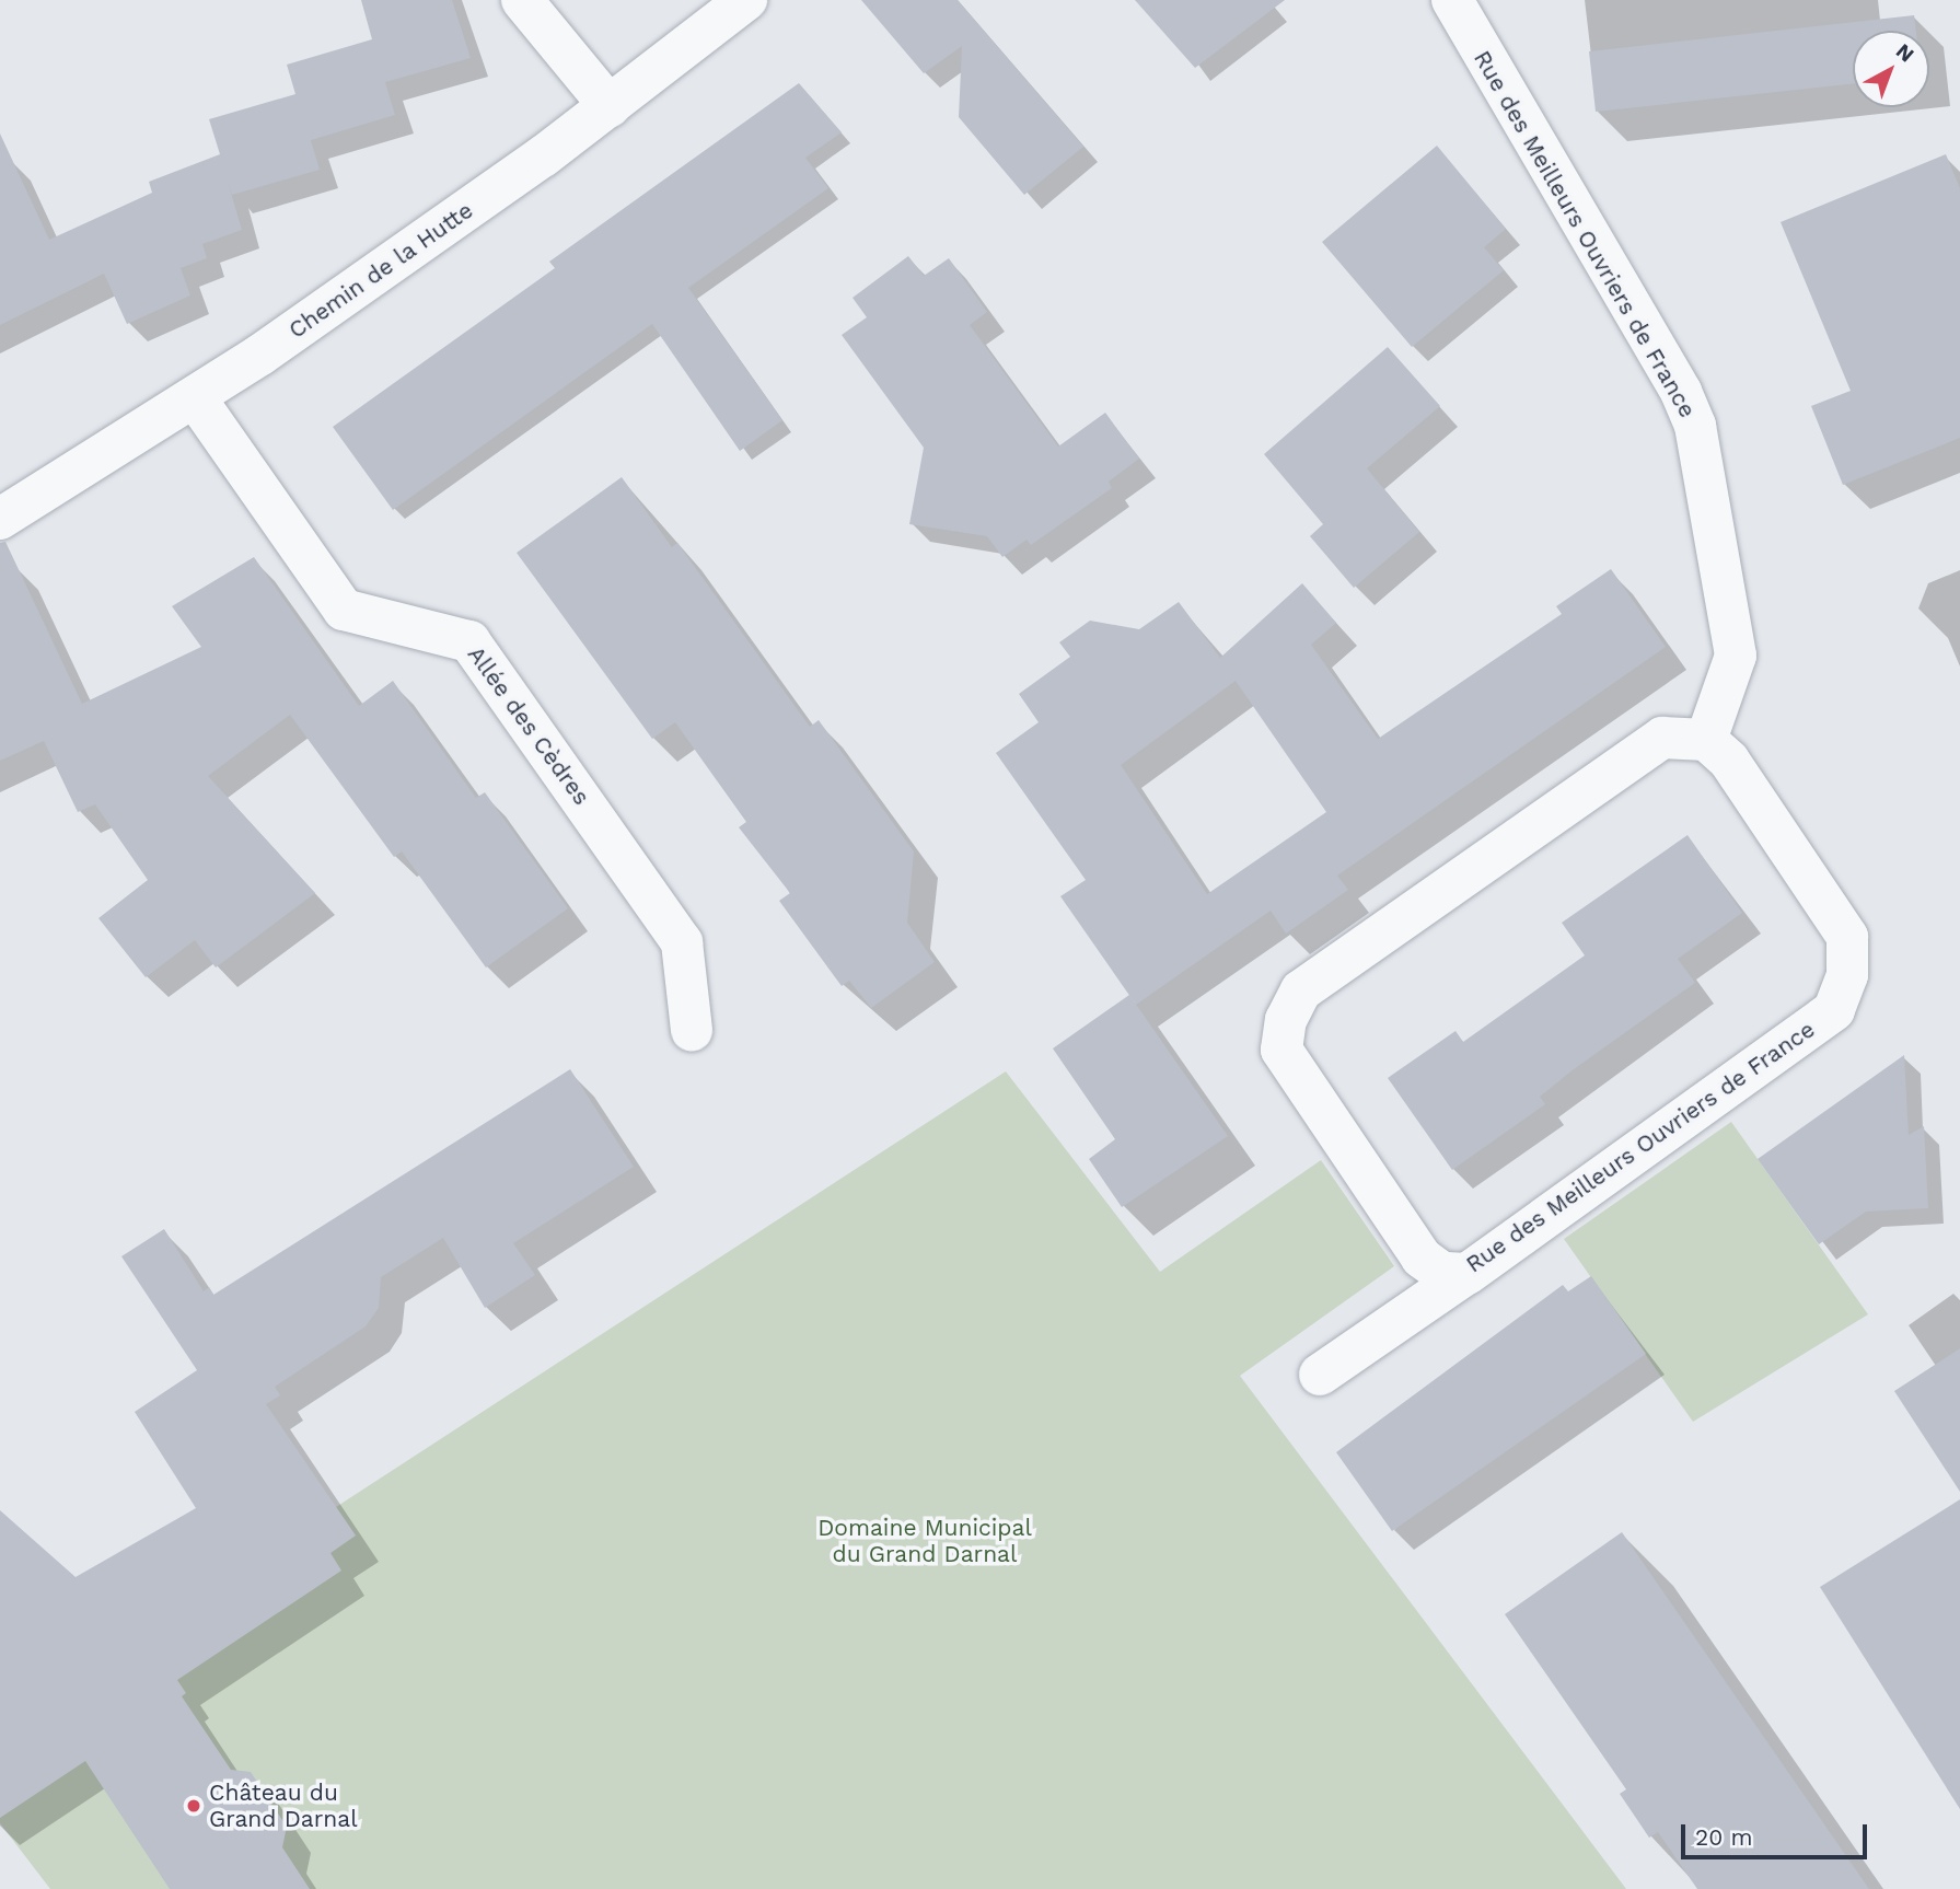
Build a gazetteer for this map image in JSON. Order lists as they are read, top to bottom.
{
  "streets": {
    "street": ["Rue des Meilleurs Ouvriers de France", "Chemin de la Hutte", "Allée des Cèdres"]
  },
  "crossings": [
    ["Chemin de la Hutte", "Allée des Cèdres"]
  ],
  "parks": ["Domaine Municipal du Grand Darnal"],
  "places": ["Château du Grand Darnal"],
  "scale_bar": "20 m",
  "north": "top right"
}
